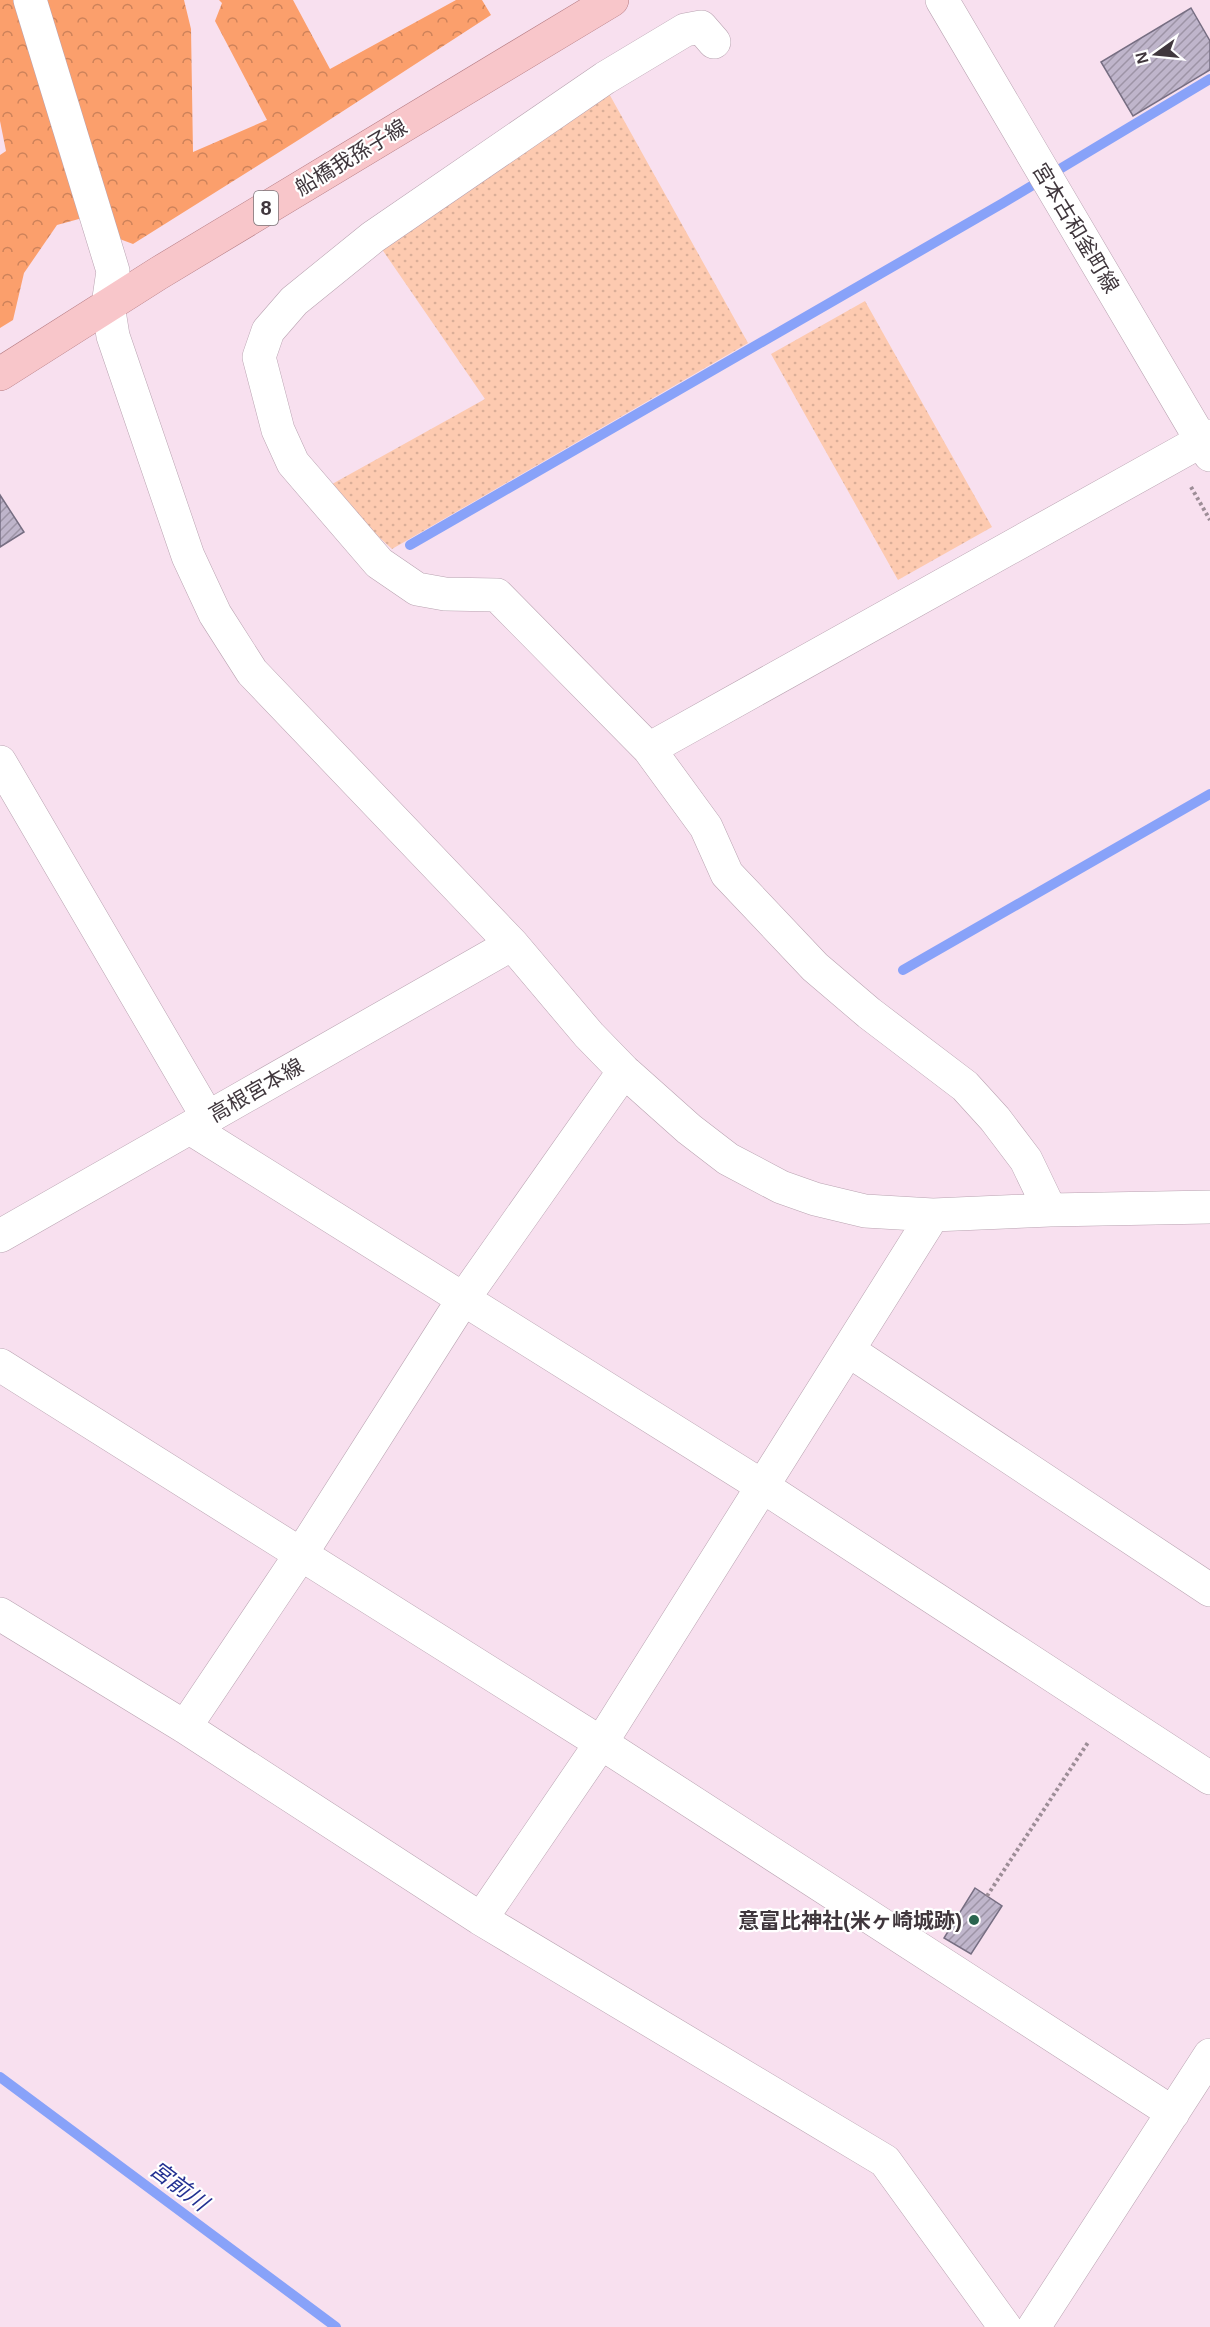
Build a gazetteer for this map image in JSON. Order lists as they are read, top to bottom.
{
  "streets": {
    "main road": ["船橋我孫子線", "8"],
    "street": ["宮本古和釜町線", "高根宮本線"]
  },
  "water": ["宮前川"],
  "places": ["意富比神社(米ヶ崎城跡)"],
  "north": "left"
}
